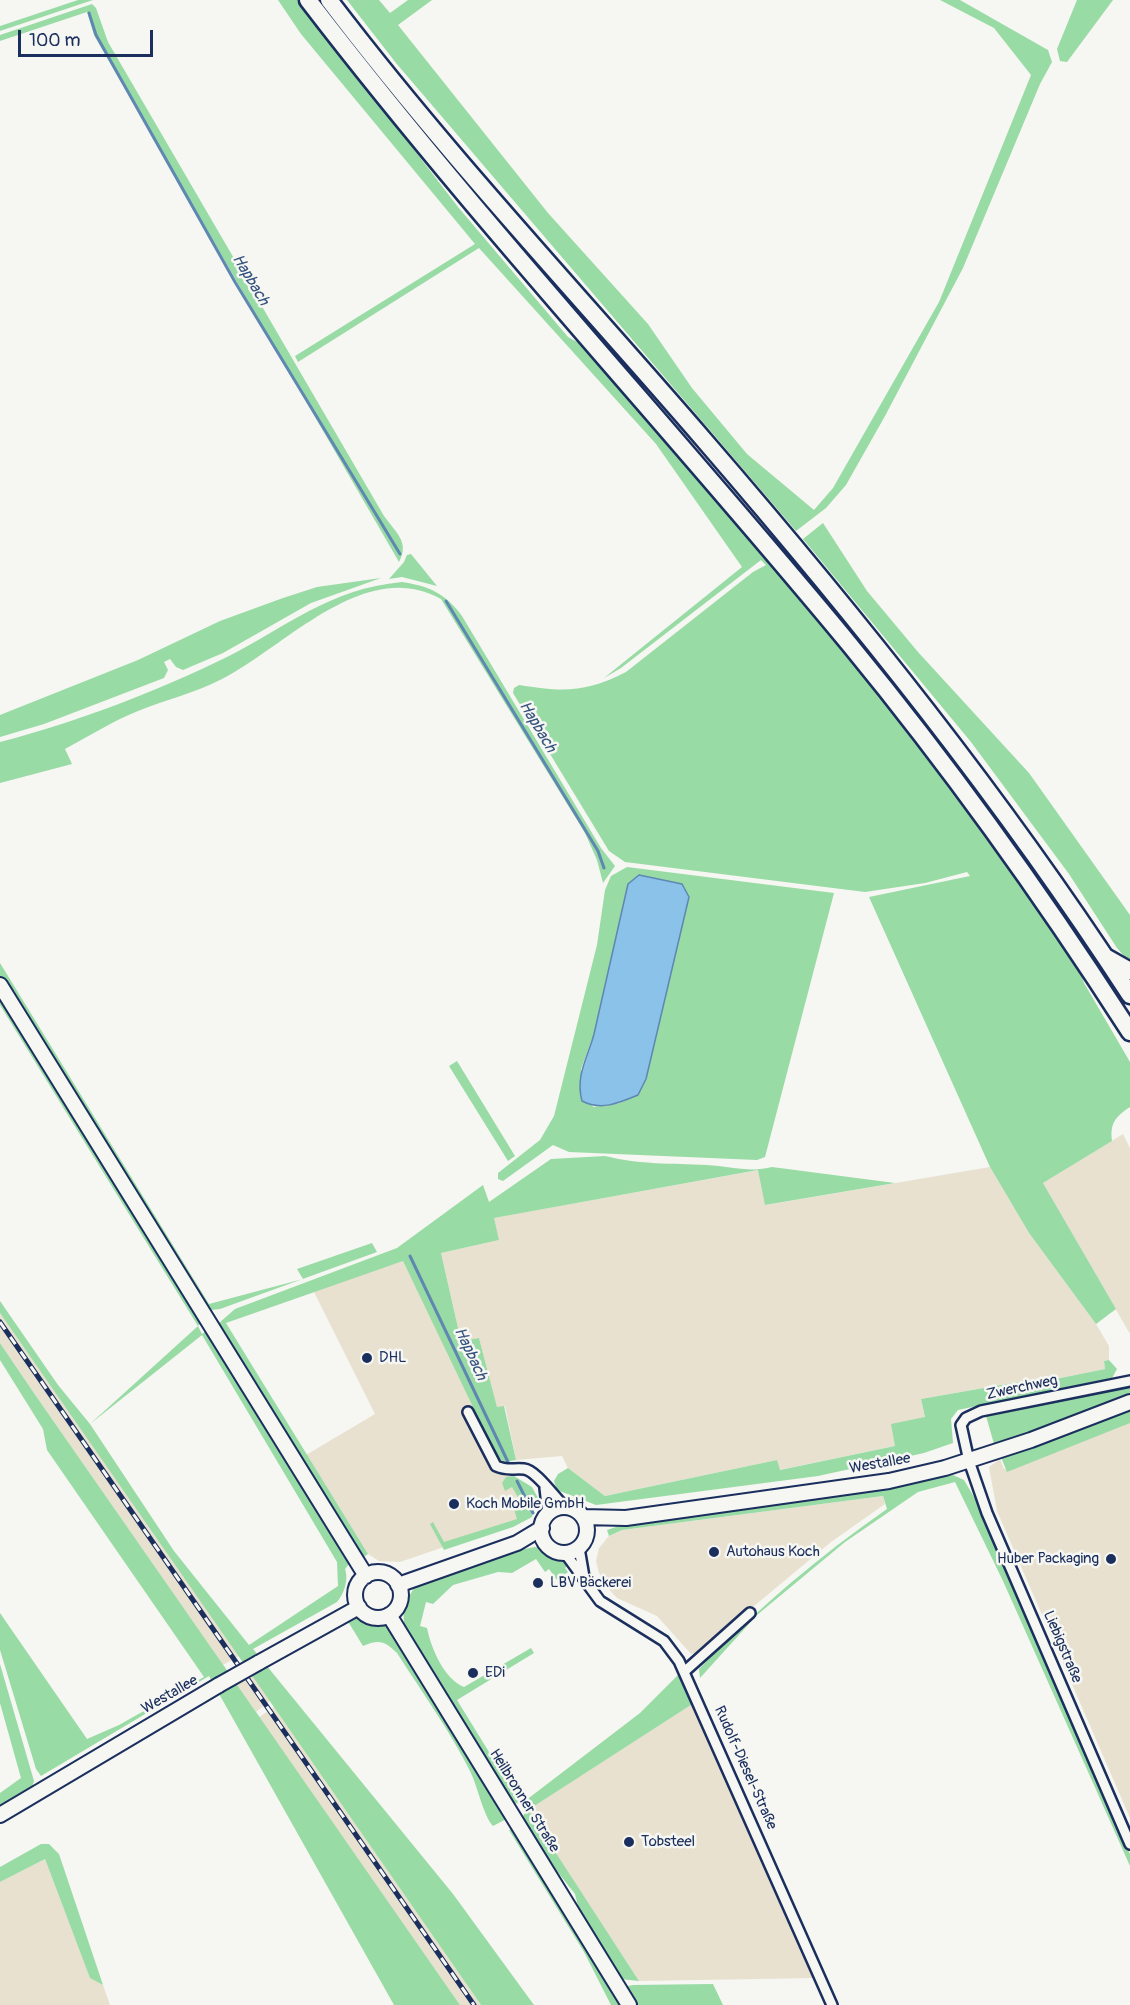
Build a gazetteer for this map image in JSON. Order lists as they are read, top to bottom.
{
  "streets": {
    "main road": ["Westallee", "Heilbronner Straße"],
    "street": ["Zwerchweg", "Liebigstraße", "Rudolf-Diesel-Straße"]
  },
  "crossings": [
    ["Zwerchweg", "Westallee"],
    ["Zwerchweg", "Liebigstraße"],
    ["Westallee", "Liebigstraße"],
    ["Westallee", "Rudolf-Diesel-Straße"],
    ["Westallee", "Heilbronner Straße"]
  ],
  "water": ["Hapbach"],
  "places": [
    "DHL",
    "Koch Mobile GmbH",
    "Autohaus Koch",
    "Huber Packaging",
    "LBV Bäckerei",
    "EDi",
    "Tobsteel"
  ],
  "scale_bar": "100 m"
}
